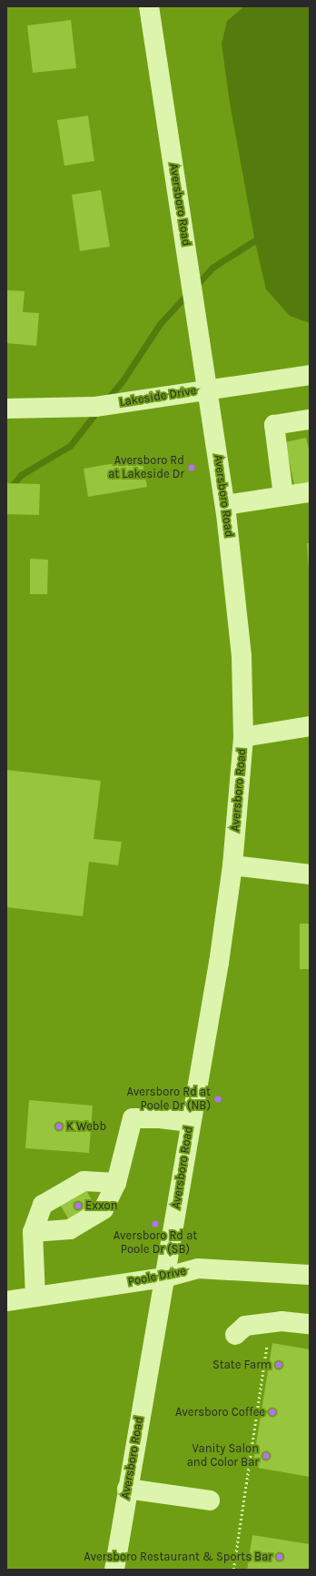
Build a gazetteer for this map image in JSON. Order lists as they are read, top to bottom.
{
  "streets": {
    "street": ["Aversboro Road", "Lakeside Drive", "Poole Drive"]
  },
  "crossings": [
    ["Aversboro Road", "Lakeside Drive"],
    ["Aversboro Road", "Poole Drive"]
  ],
  "places": [
    "Aversboro Rd at Lakeside Dr",
    "Aversboro Rd at Poole Dr (NB)",
    "K Webb",
    "Exxon",
    "Aversboro Rd at Poole Dr (SB)",
    "State Farm",
    "Aversboro Coffee",
    "Vanity Salon and Color Bar",
    "Aversboro Restaurant & Sports Bar"
  ]
}
